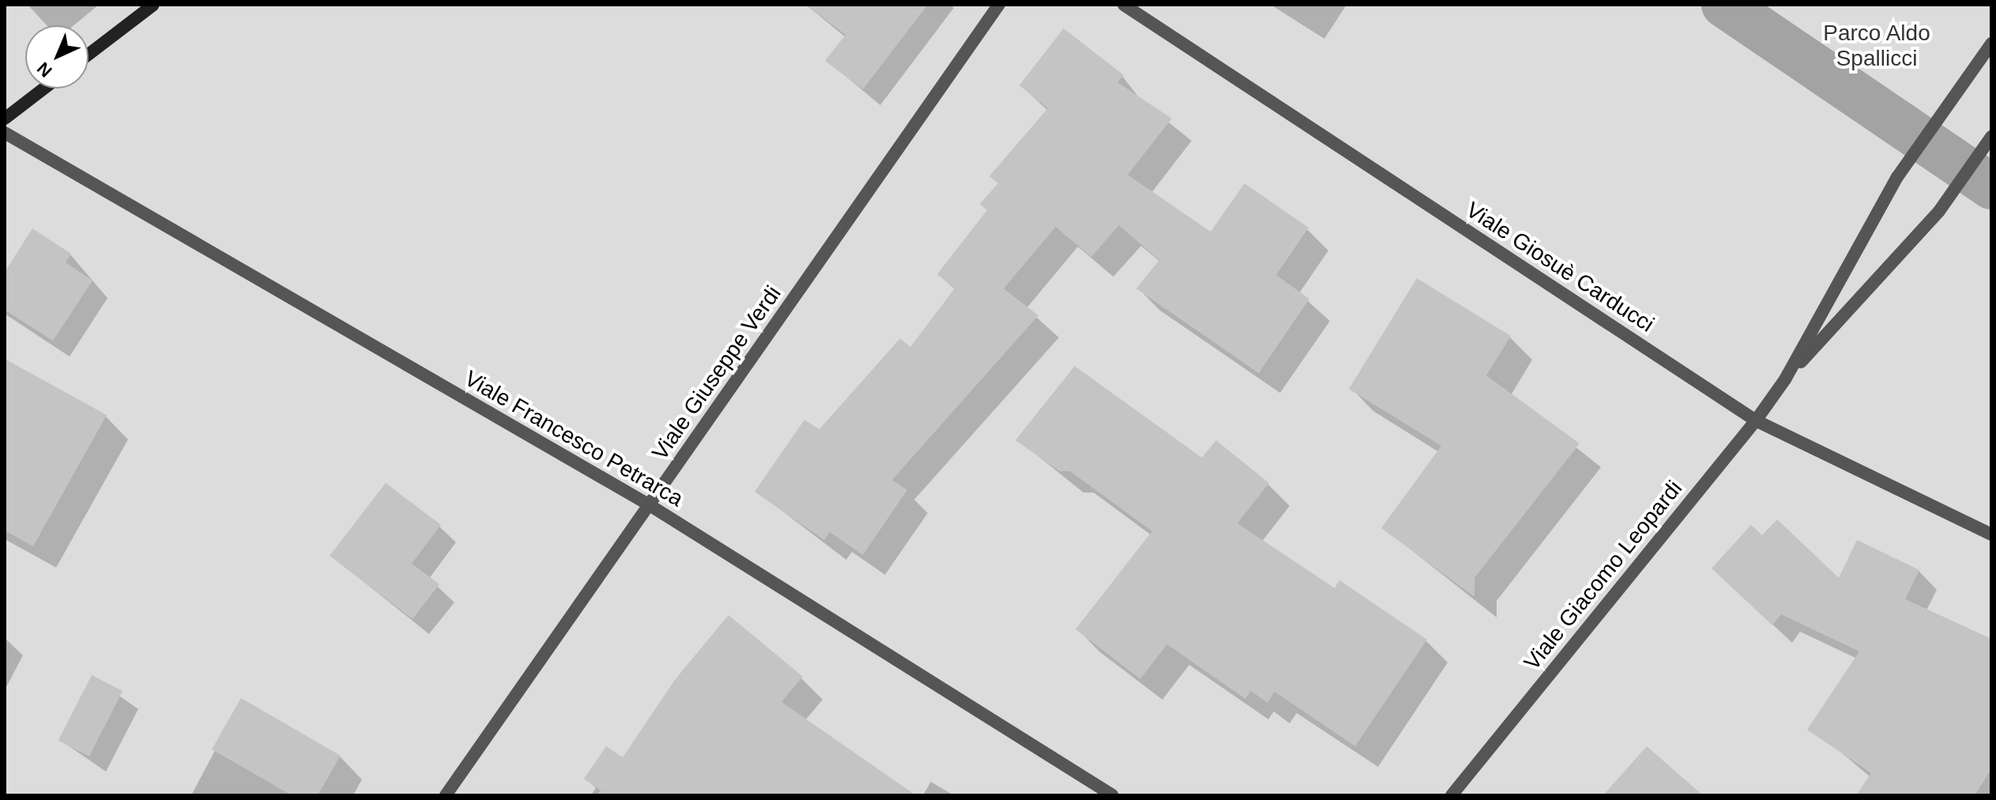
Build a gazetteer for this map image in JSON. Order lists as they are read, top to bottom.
{
  "streets": {
    "street": [
      "Viale Giosuè Carducci",
      "Viale Giuseppe Verdi",
      "Viale Francesco Petrarca",
      "Viale Giacomo Leopardi"
    ]
  },
  "crossings": [
    ["Viale Giosuè Carducci", "Viale Giacomo Leopardi"],
    ["Viale Giuseppe Verdi", "Viale Francesco Petrarca"]
  ],
  "parks": ["Parco Aldo Spallicci"],
  "north": "bottom left"
}
